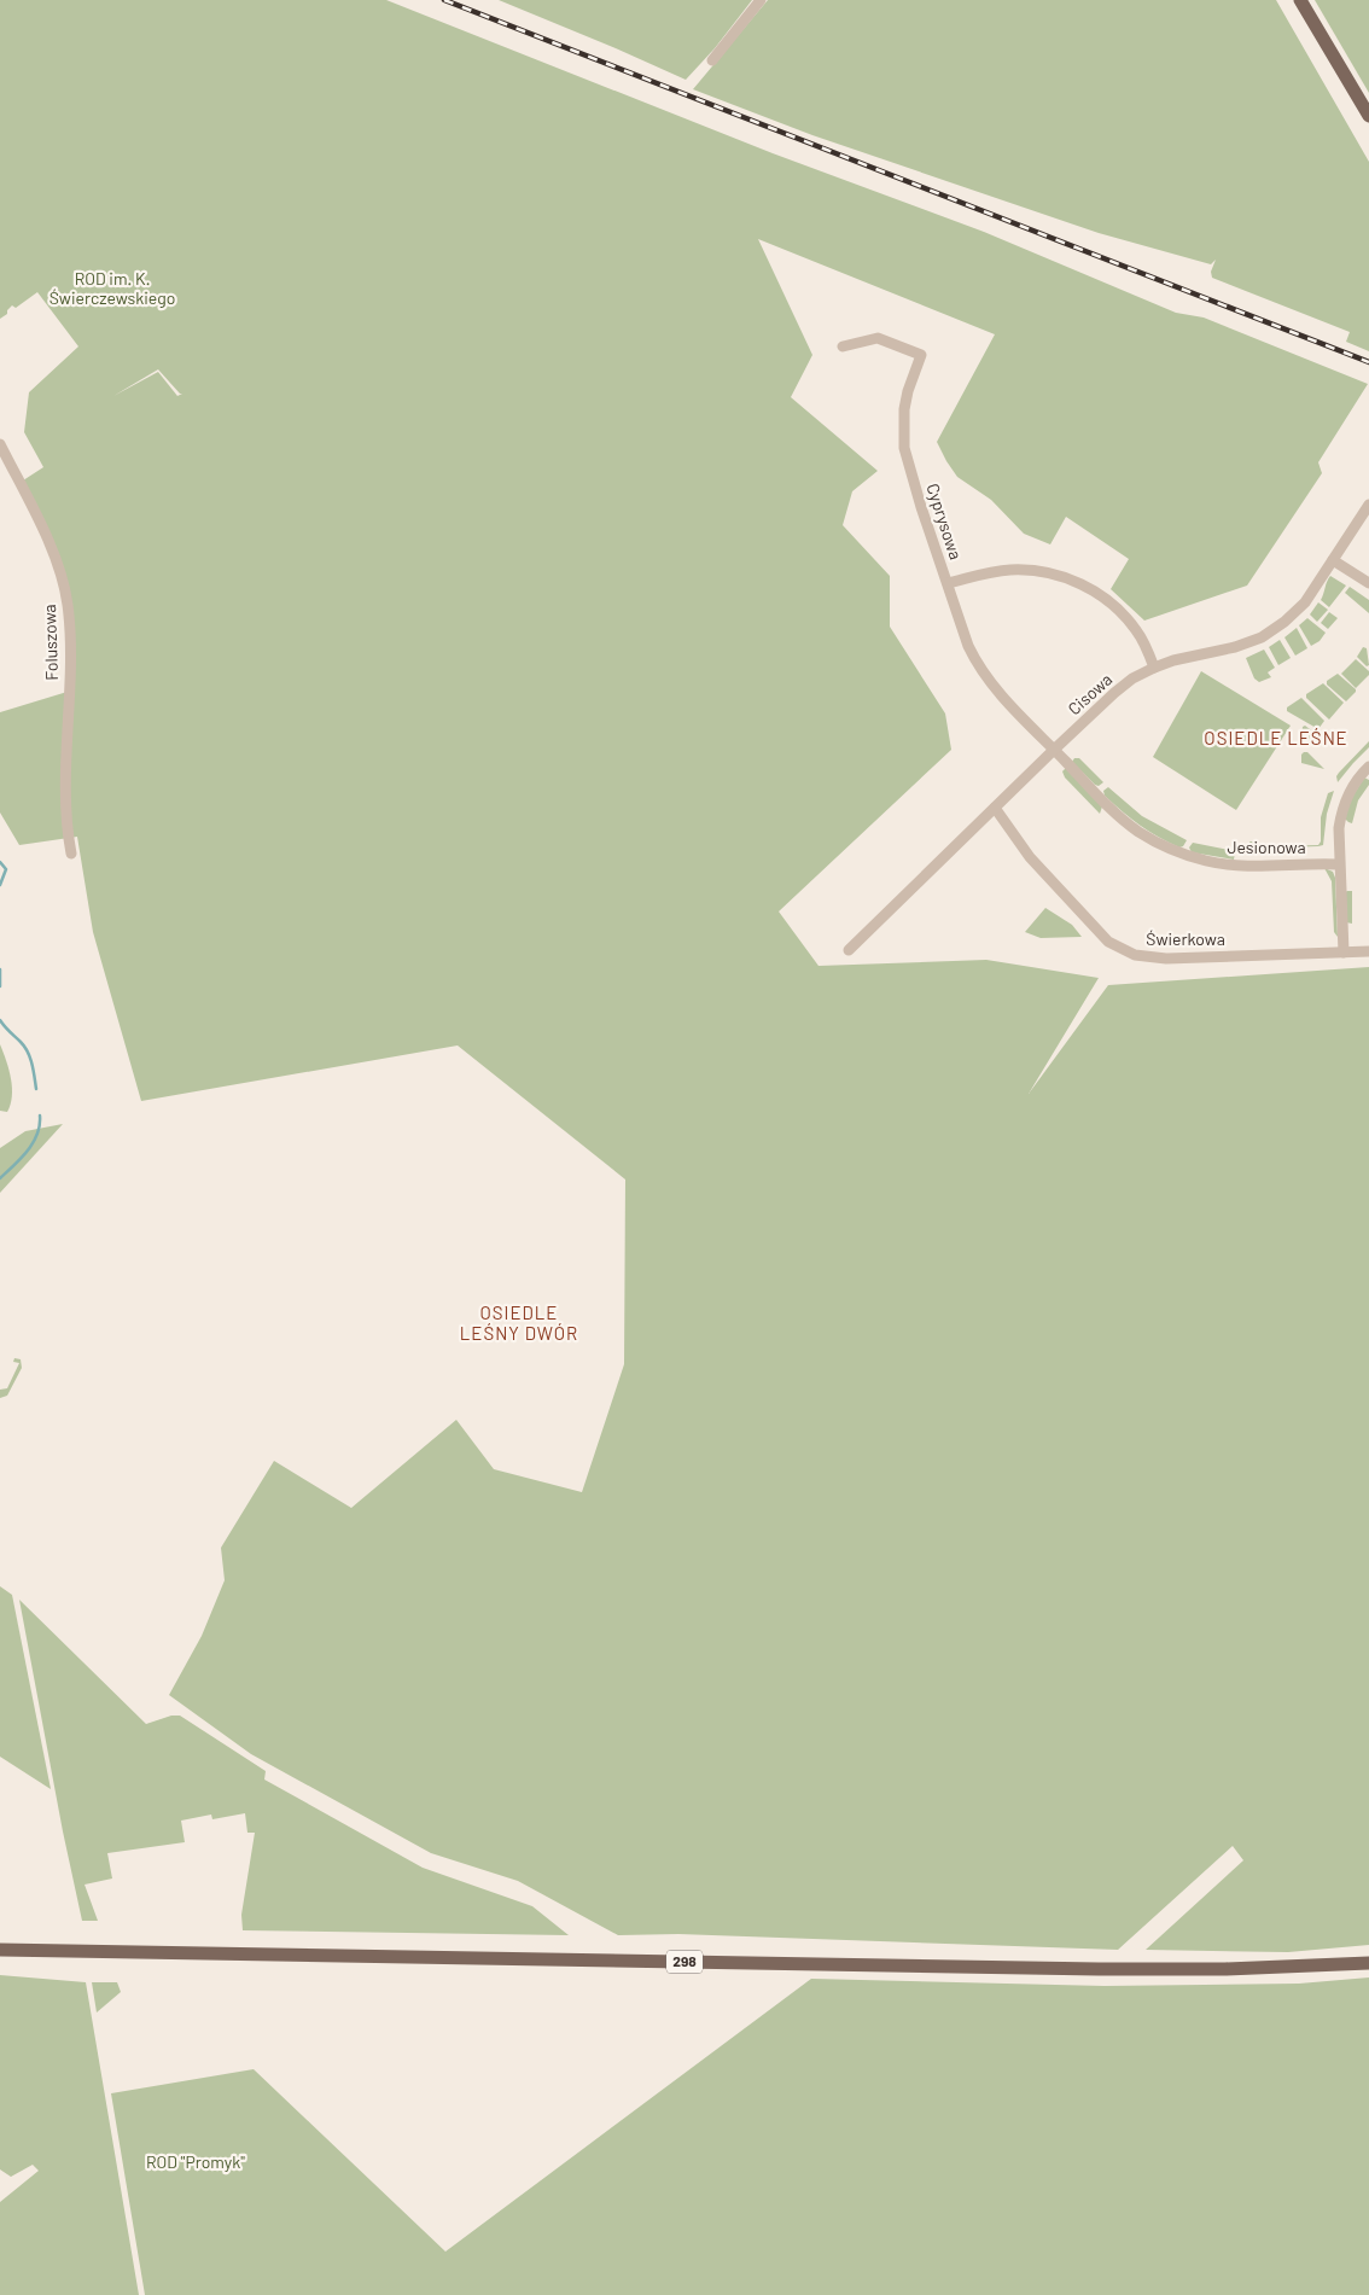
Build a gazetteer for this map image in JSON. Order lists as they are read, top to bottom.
{
  "streets": {
    "main road": ["298"],
    "street": [
      "Cyprysowa",
      "Foluszowa",
      "Cisowa",
      "Jesionowa",
      "Świerkowa"
    ]
  },
  "crossings": [
    ["Cyprysowa", "Cisowa"],
    ["Cyprysowa", "Jesionowa"],
    ["Cisowa", "Jesionowa"],
    ["Cisowa", "Świerkowa"]
  ],
  "districts": ["OSIEDLE LEŚNE", "OSIEDLE LEŚNY DWÓR"],
  "parks": ["ROD im. K. Świerczewskiego", "ROD \"Promyk\""]
}
